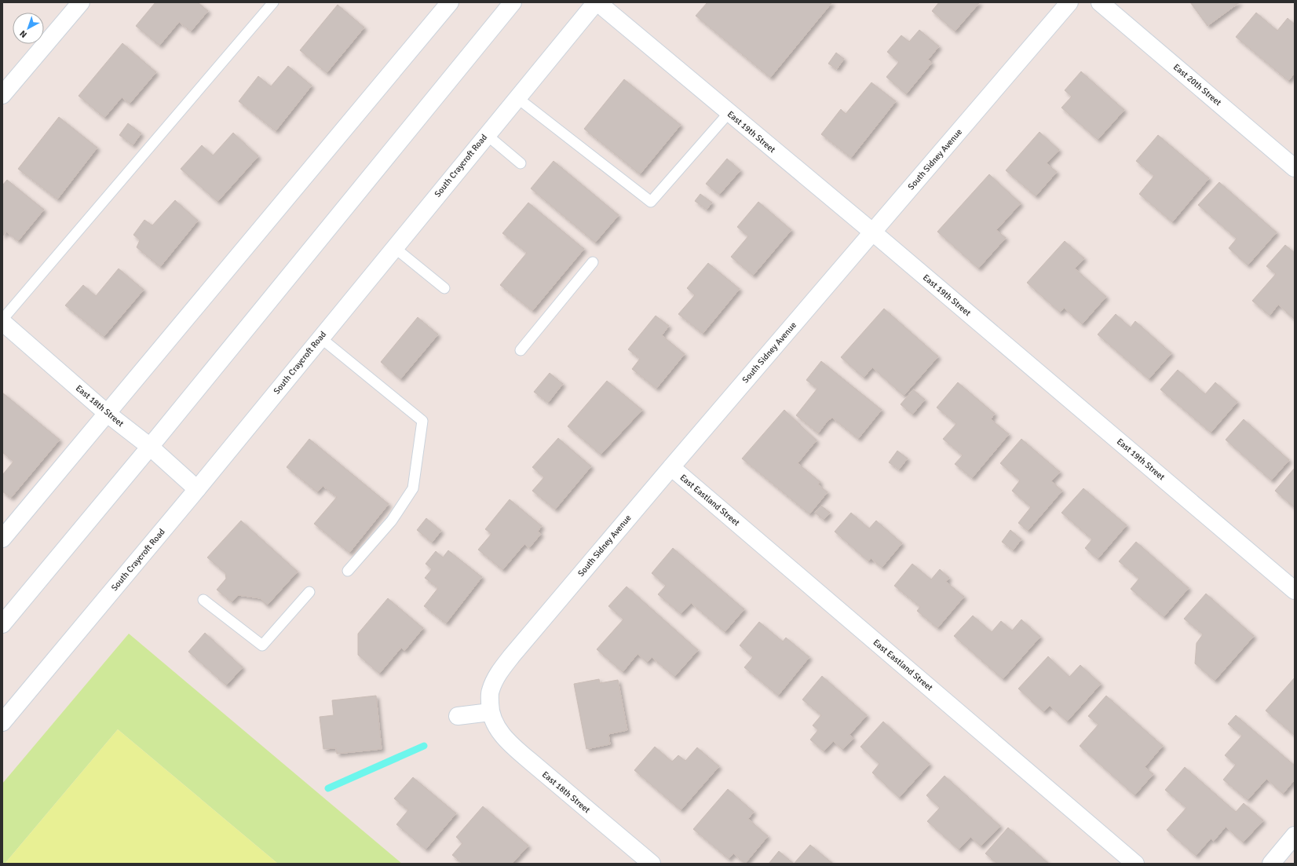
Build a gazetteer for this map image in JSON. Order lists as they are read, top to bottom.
{
  "streets": {
    "street": [
      "East 20th Street",
      "East 19th Street",
      "South Sidney Avenue",
      "South Craycroft Road",
      "East 18th Street",
      "East Eastland Street"
    ]
  },
  "crossings": [
    ["East 19th Street", "South Sidney Avenue"],
    ["East 19th Street", "South Craycroft Road"],
    ["South Sidney Avenue", "East 18th Street"],
    ["South Sidney Avenue", "East Eastland Street"],
    ["South Craycroft Road", "East 18th Street"]
  ],
  "north": "bottom left"
}
